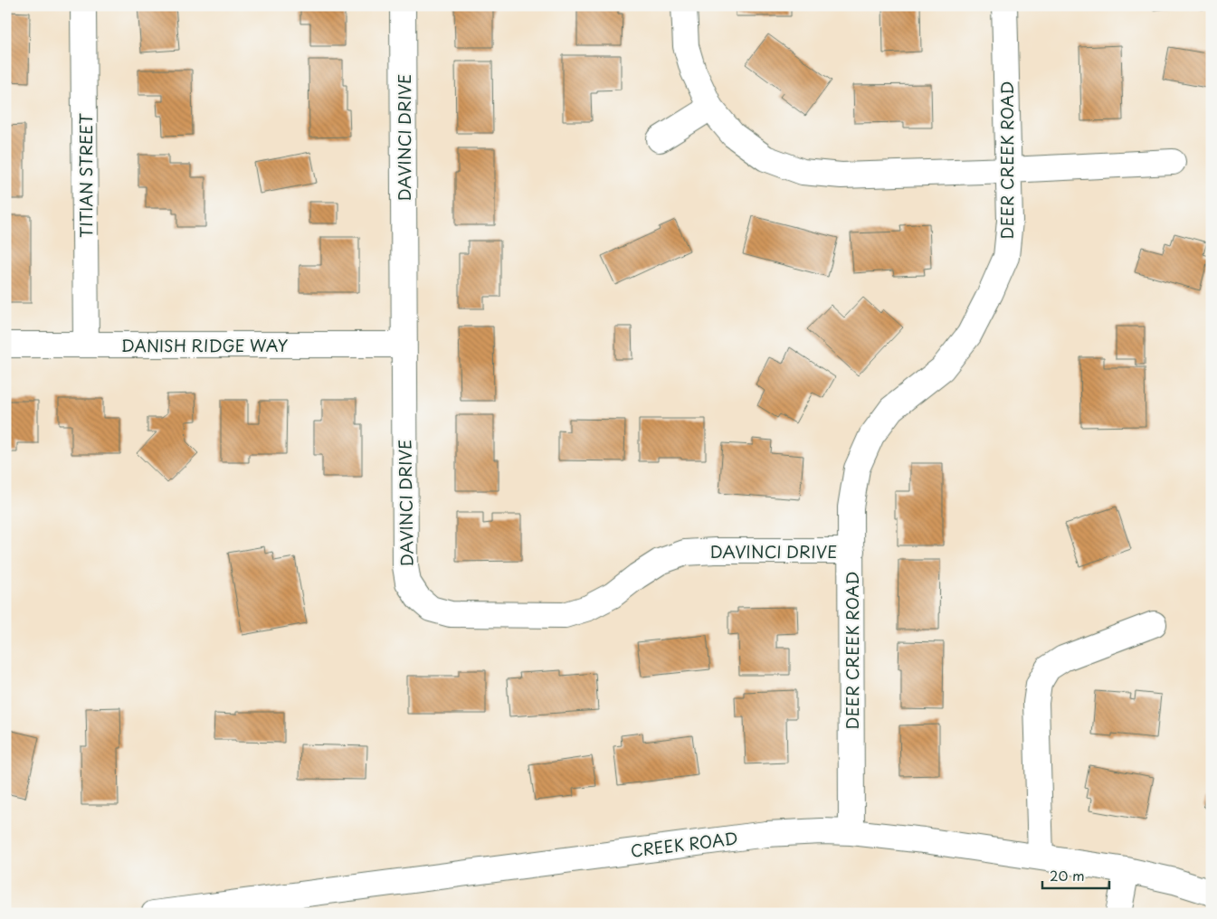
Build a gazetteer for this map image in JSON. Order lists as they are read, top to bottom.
{
  "streets": {
    "street": [
      "DAVINCI DRIVE",
      "DEER CREEK ROAD",
      "TITIAN STREET",
      "DANISH RIDGE WAY",
      "CREEK ROAD"
    ]
  },
  "crossings": [
    ["DAVINCI DRIVE", "DEER CREEK ROAD"],
    ["DAVINCI DRIVE", "DANISH RIDGE WAY"],
    ["DEER CREEK ROAD", "CREEK ROAD"],
    ["TITIAN STREET", "DANISH RIDGE WAY"]
  ],
  "scale_bar": "20 m"
}
